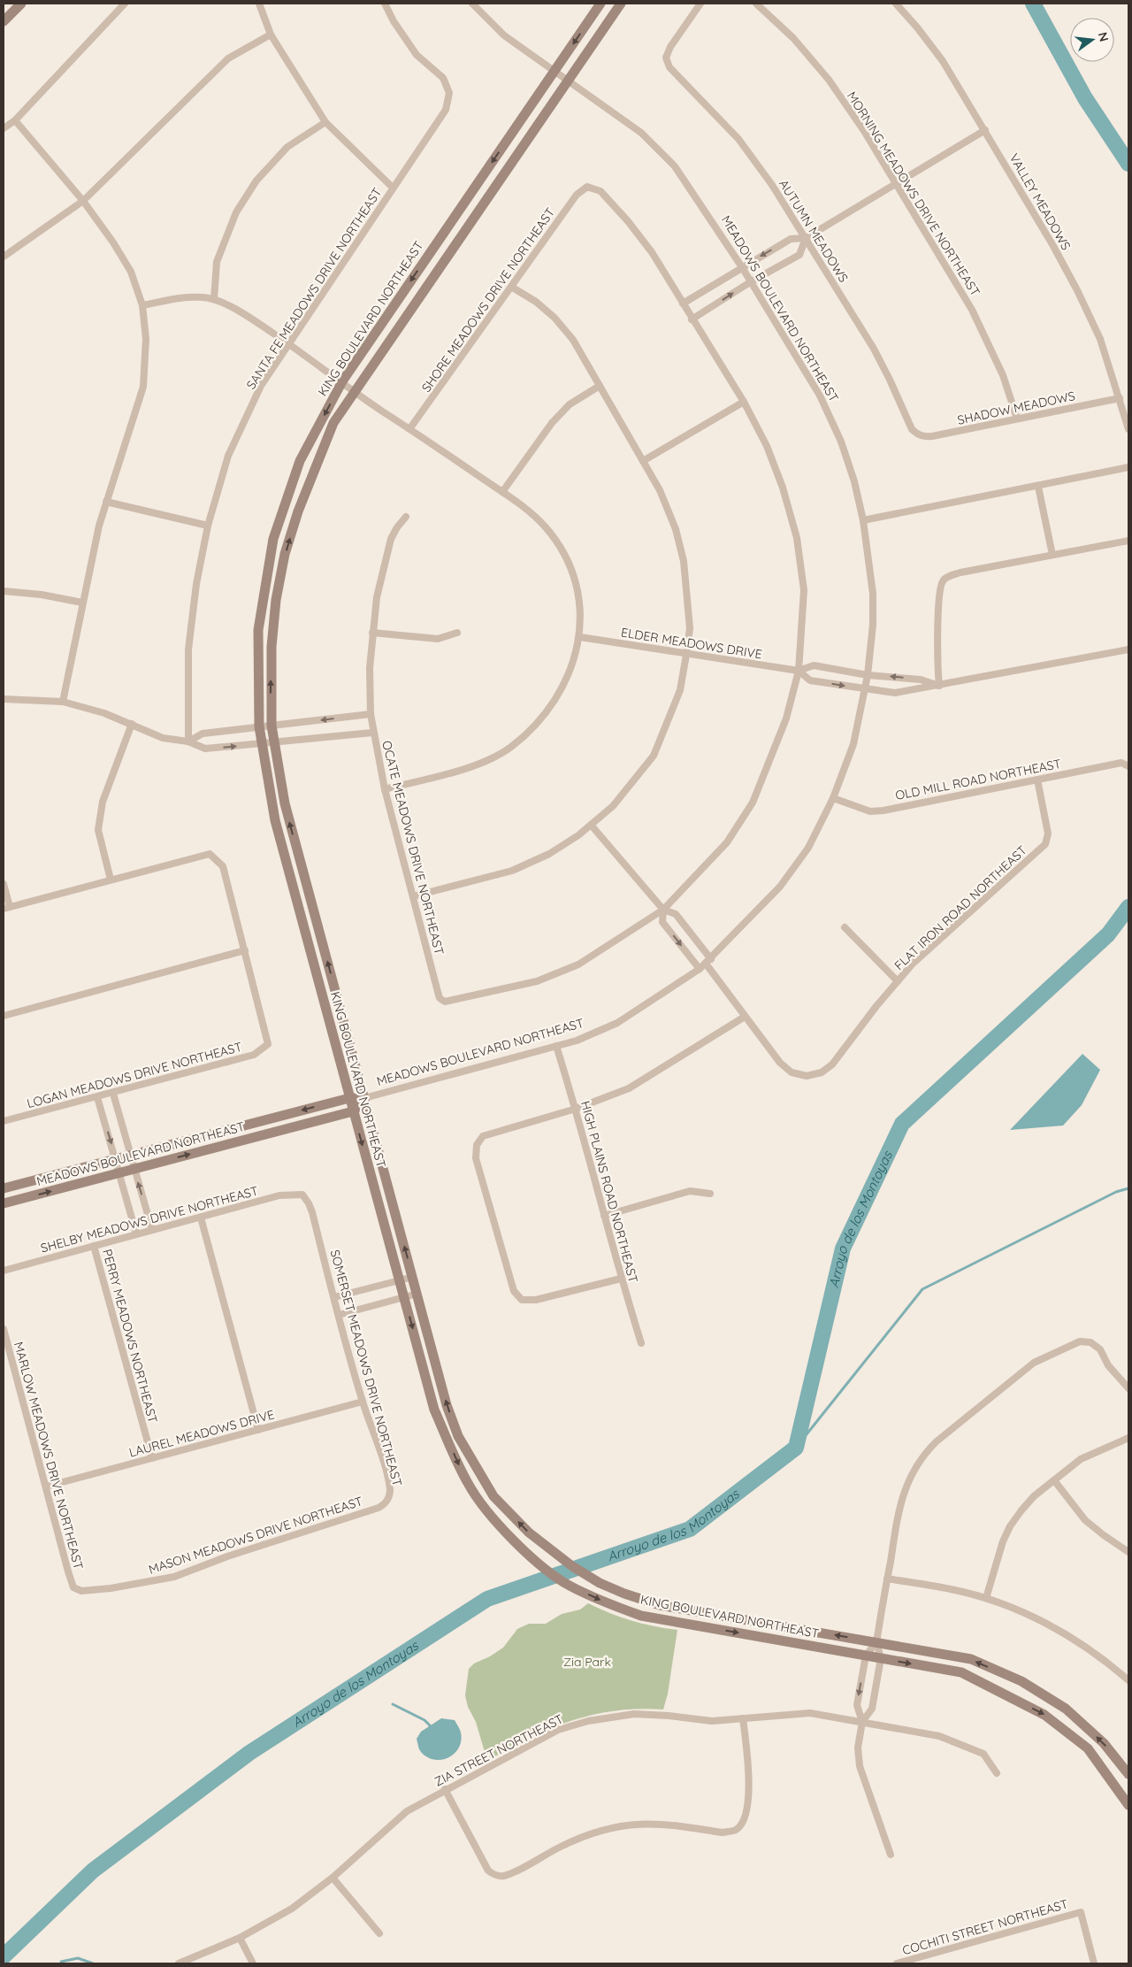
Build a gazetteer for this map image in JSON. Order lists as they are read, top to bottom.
{
  "streets": {
    "street": [
      "MORNING MEADOWS DRIVE NORTHEAST",
      "VALLEY MEADOWS",
      "AUTUMN MEADOWS",
      "SANTA FE MEADOWS DRIVE NORTHEAST",
      "SHORE MEADOWS DRIVE NORTHEAST",
      "MEADOWS BOULEVARD NORTHEAST",
      "KING BOULEVARD NORTHEAST",
      "SHADOW MEADOWS",
      "ELDER MEADOWS DRIVE",
      "OLD MILL ROAD NORTHEAST",
      "OCATE MEADOWS DRIVE NORTHEAST",
      "FLAT IRON ROAD NORTHEAST",
      "LOGAN MEADOWS DRIVE NORTHEAST",
      "HIGH PLAINS ROAD NORTHEAST",
      "SHELBY MEADOWS DRIVE NORTHEAST",
      "PERRY MEADOWS NORTHEAST",
      "SOMERSET MEADOWS DRIVE NORTHEAST",
      "LAUREL MEADOWS DRIVE",
      "MARLOW MEADOWS DRIVE NORTHEAST",
      "MASON MEADOWS DRIVE NORTHEAST",
      "ZIA STREET NORTHEAST",
      "COCHITI STREET NORTHEAST"
    ]
  },
  "crossings": [
    ["MORNING MEADOWS DRIVE NORTHEAST", "SHADOW MEADOWS"],
    ["VALLEY MEADOWS", "SHADOW MEADOWS"],
    ["AUTUMN MEADOWS", "SHADOW MEADOWS"],
    ["MEADOWS BOULEVARD NORTHEAST", "KING BOULEVARD NORTHEAST"],
    ["MEADOWS BOULEVARD NORTHEAST", "OLD MILL ROAD NORTHEAST"],
    ["MEADOWS BOULEVARD NORTHEAST", "FLAT IRON ROAD NORTHEAST"],
    ["MEADOWS BOULEVARD NORTHEAST", "HIGH PLAINS ROAD NORTHEAST"],
    ["OLD MILL ROAD NORTHEAST", "FLAT IRON ROAD NORTHEAST"],
    ["OCATE MEADOWS DRIVE NORTHEAST", "FLAT IRON ROAD NORTHEAST"],
    ["SHELBY MEADOWS DRIVE NORTHEAST", "PERRY MEADOWS NORTHEAST"],
    ["SHELBY MEADOWS DRIVE NORTHEAST", "SOMERSET MEADOWS DRIVE NORTHEAST"],
    ["PERRY MEADOWS NORTHEAST", "LAUREL MEADOWS DRIVE"],
    ["SOMERSET MEADOWS DRIVE NORTHEAST", "LAUREL MEADOWS DRIVE"],
    ["SOMERSET MEADOWS DRIVE NORTHEAST", "MASON MEADOWS DRIVE NORTHEAST"],
    ["LAUREL MEADOWS DRIVE", "MARLOW MEADOWS DRIVE NORTHEAST"],
    ["MARLOW MEADOWS DRIVE NORTHEAST", "MASON MEADOWS DRIVE NORTHEAST"]
  ],
  "water": ["Arroyo de los Montoyas"],
  "parks": ["Zia Park"],
  "north": "right"
}
